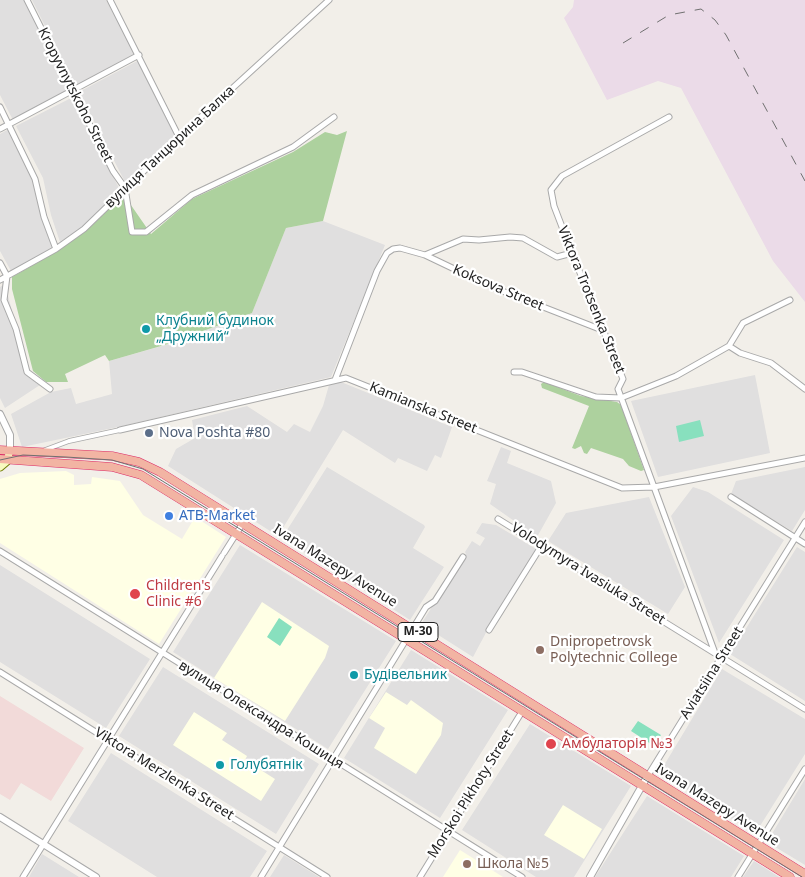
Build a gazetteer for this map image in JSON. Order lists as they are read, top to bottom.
{
  "streets": {
    "highway": ["Ivana Mazepy Avenue", "М-30"],
    "street": [
      "Kropyvnytskoho Street",
      "вулиця Танцюрина Балка",
      "Koksova Street",
      "Viktora Trotsenka Street",
      "Kamianska Street",
      "Volodymyra Ivasiuka Street",
      "Aviatsiina Street",
      "вулиця Олександра Кошиця",
      "Viktora Merzlenka Street",
      "Morskoi Pikhoty Street"
    ]
  },
  "crossings": [
    ["Kropyvnytskoho Street", "вулиця Танцюрина Балка"],
    ["Koksova Street", "Viktora Trotsenka Street"],
    ["Koksova Street", "Kamianska Street"],
    ["Viktora Trotsenka Street", "Kamianska Street"],
    ["Viktora Trotsenka Street", "Volodymyra Ivasiuka Street"],
    ["Kamianska Street", "Ivana Mazepy Avenue"],
    ["Ivana Mazepy Avenue", "М-30"],
    ["Ivana Mazepy Avenue", "Aviatsiina Street"],
    ["Ivana Mazepy Avenue", "Morskoi Pikhoty Street"],
    ["Volodymyra Ivasiuka Street", "Aviatsiina Street"],
    ["вулиця Олександра Кошиця", "Morskoi Pikhoty Street"]
  ],
  "places": [
    "Клубний будинок „Дружний“",
    "Nova Poshta #80",
    "ATB-Market",
    "Children's Clinic #6",
    "Dnipropetrovsk Polytechnic College",
    "Будівельник",
    "Амбулаторія №3",
    "Голубятнік",
    "Школа №5"
  ]
}
